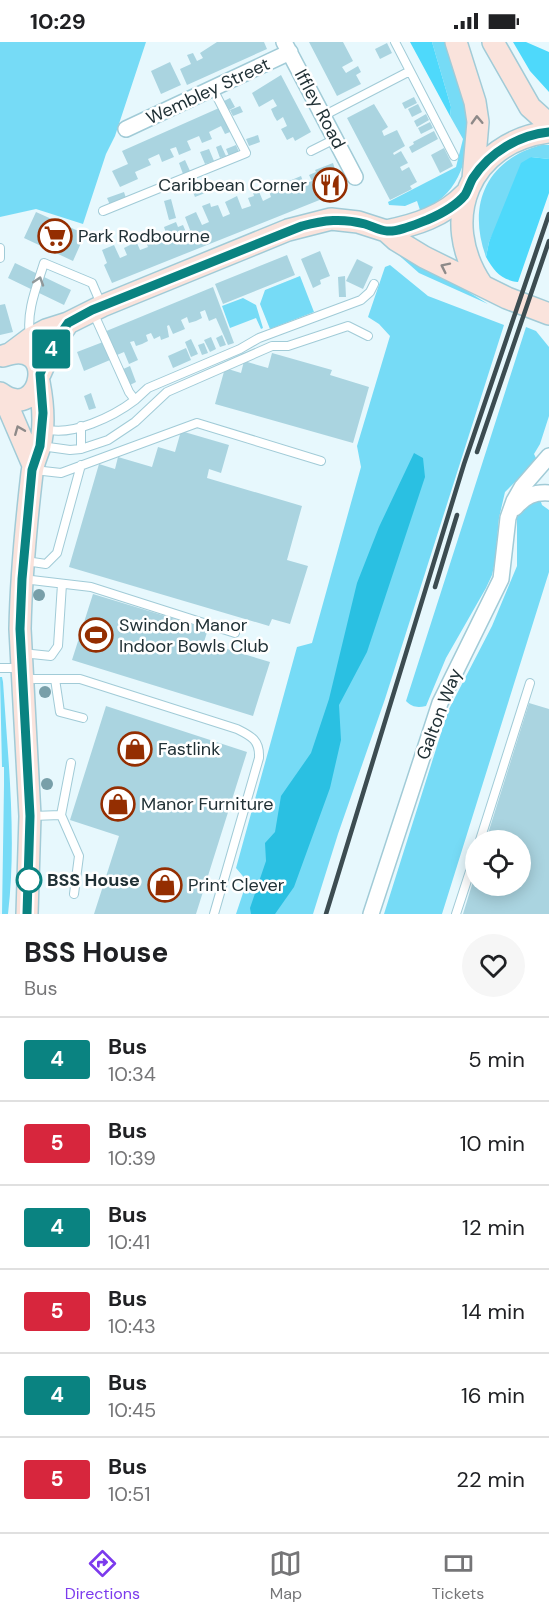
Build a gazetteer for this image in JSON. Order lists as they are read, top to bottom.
{
  "streets": {
    "street": ["Wembley Street", "Iffley Road", "Galton Way"]
  },
  "crossings": [
    ["Wembley Street", "Iffley Road"]
  ],
  "places": {
    "restaurant": ["Caribbean Corner"],
    "supermarket": ["Park Rodbourne"],
    "sports": ["Swindon Manor Indoor Bowls Club"],
    "shop": ["Fastlink", "Manor Furniture", "Print Clever"],
    "other": ["BSS House"]
  },
  "lines": ["bus line 4"],
  "page": {
    "status": "10:29",
    "on_map": "4",
    "heading": ["BSS House", "Bus"],
    "list": [
      {
        "mark": "4",
        "name": "Bus",
        "note": "10:34",
        "value": "5 min"
      },
      {
        "mark": "5",
        "name": "Bus",
        "note": "10:39",
        "value": "10 min"
      },
      {
        "mark": "4",
        "name": "Bus",
        "note": "10:41",
        "value": "12 min"
      },
      {
        "mark": "5",
        "name": "Bus",
        "note": "10:43",
        "value": "14 min"
      },
      {
        "mark": "4",
        "name": "Bus",
        "note": "10:45",
        "value": "16 min"
      },
      {
        "mark": "5",
        "name": "Bus",
        "note": "10:51",
        "value": "22 min"
      }
    ],
    "tabs": ["Directions", "Map", "Tickets"]
  }
}
